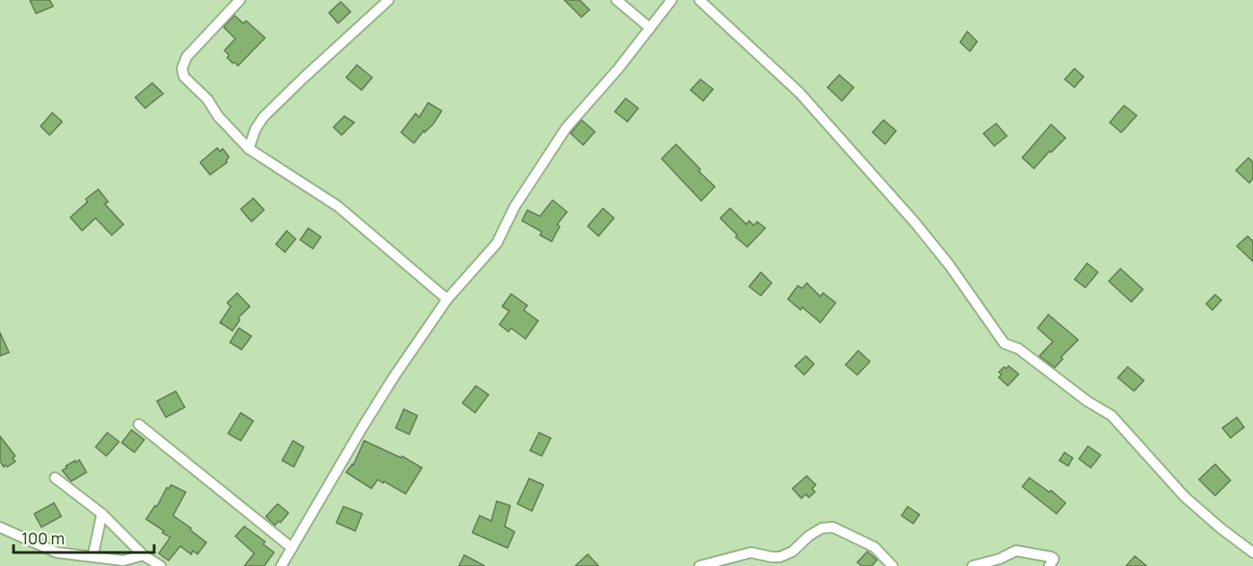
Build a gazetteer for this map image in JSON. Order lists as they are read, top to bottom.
{
  "scale_bar": "100 m"
}
